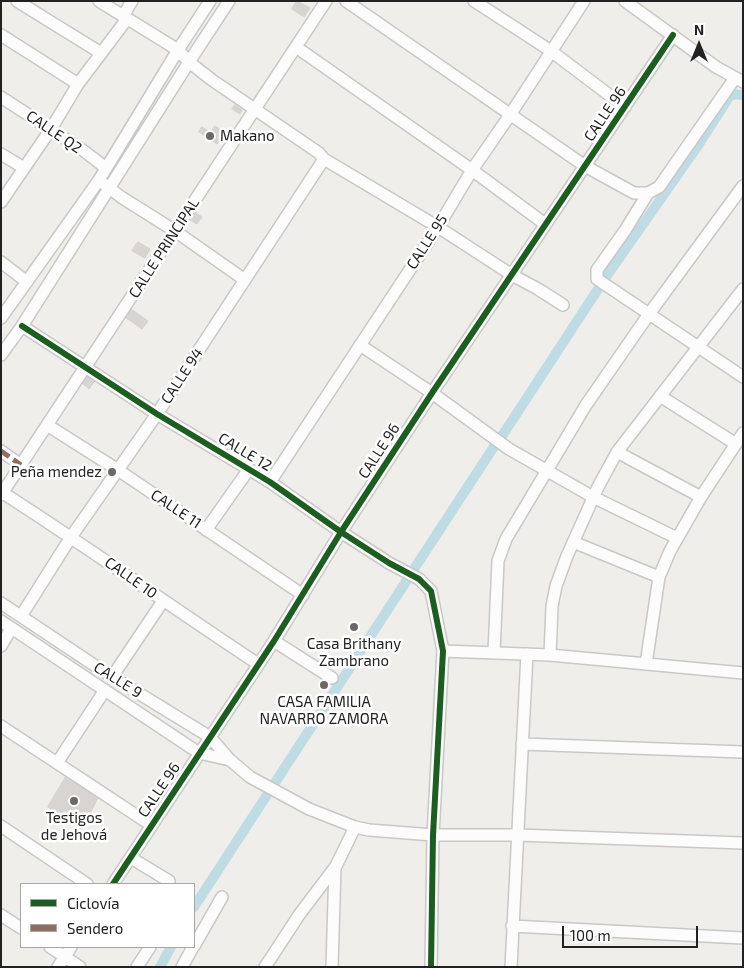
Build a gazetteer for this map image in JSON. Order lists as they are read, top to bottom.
{
  "streets": {
    "street": [
      "CALLE 96",
      "CALLE Q2",
      "CALLE 95",
      "CALLE PRINCIPAL",
      "CALLE 94",
      "CALLE 12",
      "CALLE 11",
      "CALLE 10",
      "CALLE 9"
    ]
  },
  "crossings": [
    ["CALLE 96", "CALLE 12"],
    ["CALLE 96", "CALLE 11"],
    ["CALLE 96", "CALLE 10"],
    ["CALLE 96", "CALLE 9"],
    ["CALLE 95", "CALLE 12"],
    ["CALLE PRINCIPAL", "CALLE 12"],
    ["CALLE PRINCIPAL", "CALLE 11"],
    ["CALLE PRINCIPAL", "CALLE 10"],
    ["CALLE 94", "CALLE 12"],
    ["CALLE 94", "CALLE 11"],
    ["CALLE 94", "CALLE 10"],
    ["CALLE 94", "CALLE 9"],
    ["CALLE 12", "CALLE 9"]
  ],
  "places": [
    "Makano",
    "Peña mendez",
    "Casa Brithany Zambrano",
    "CASA FAMILIA NAVARRO ZAMORA",
    "Testigos de Jehová"
  ],
  "legend": ["Ciclovía", "Sendero"],
  "scale_bar": "100 m",
  "north": "top"
}
